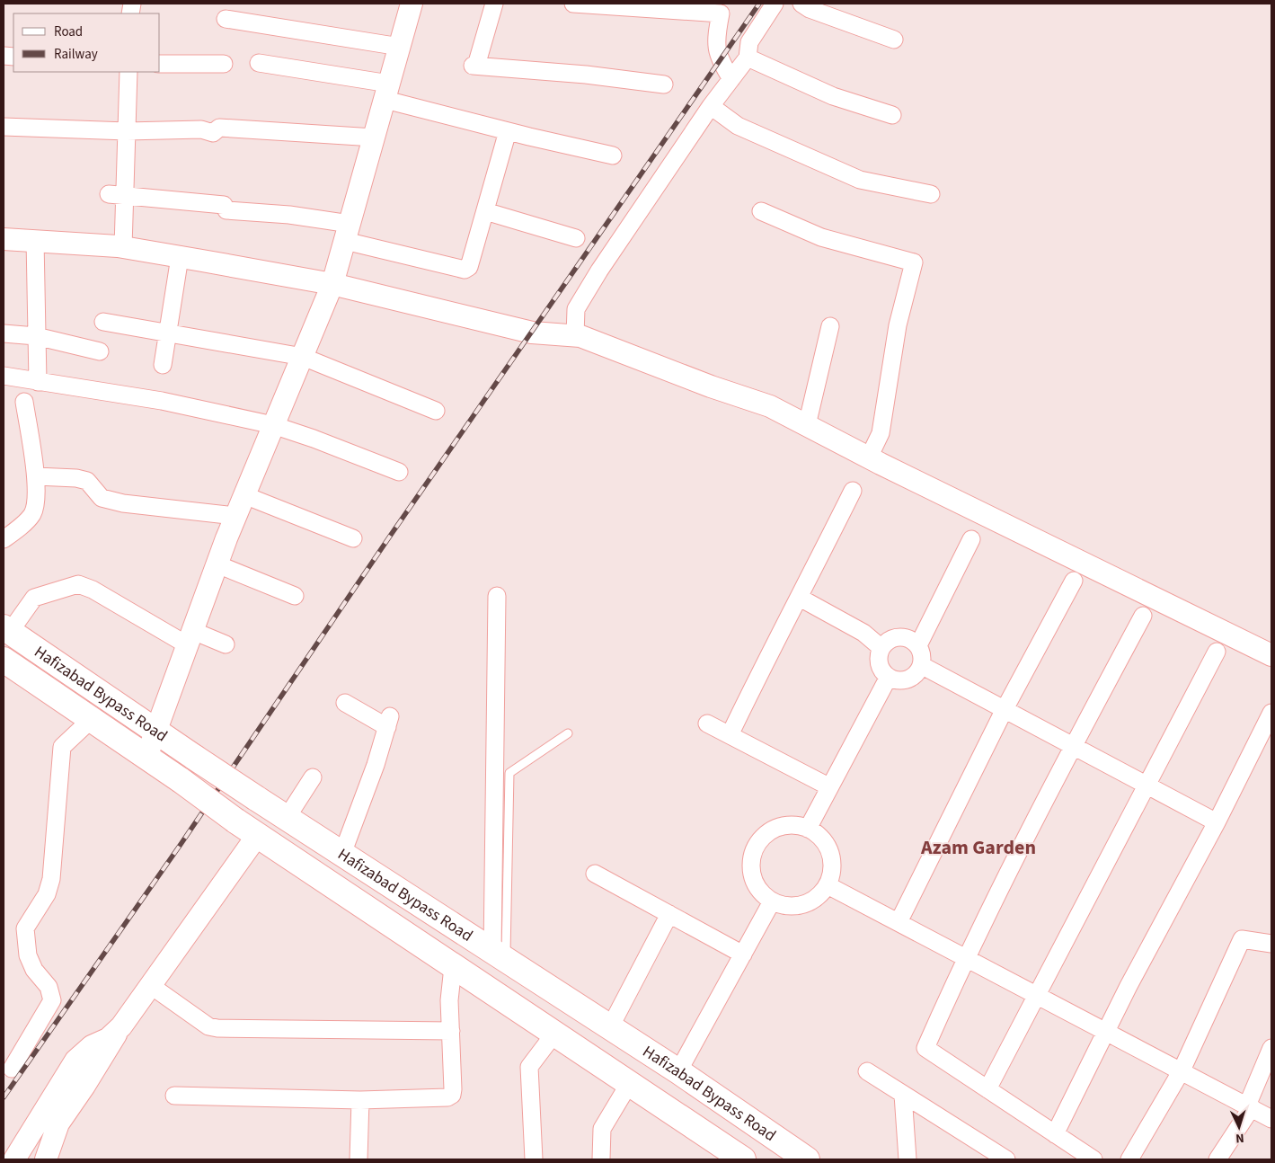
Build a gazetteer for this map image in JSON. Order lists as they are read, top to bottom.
{
  "streets": {
    "highway": ["Hafizabad Bypass Road"]
  },
  "districts": ["Azam Garden"],
  "legend": ["Road", "Railway"],
  "north": "bottom"
}
